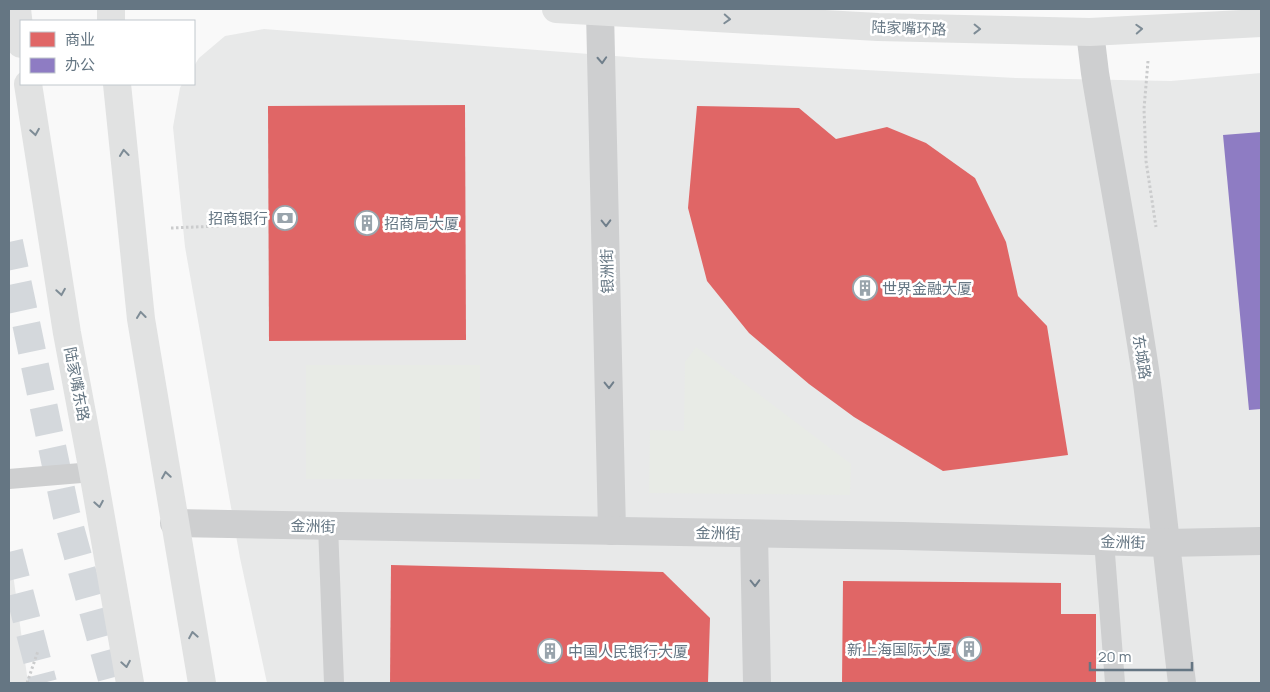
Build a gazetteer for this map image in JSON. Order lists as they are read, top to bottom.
{
  "streets": {
    "main road": ["陆家嘴环路", "陆家嘴东路"],
    "street": ["银洲街", "东城路", "金洲街"]
  },
  "crossings": [
    ["陆家嘴环路", "银洲街"],
    ["陆家嘴环路", "东城路"],
    ["银洲街", "金洲街"],
    ["东城路", "金洲街"]
  ],
  "one_way": ["陆家嘴环路", "银洲街"],
  "places": {
    "bank": ["招商银行"],
    "building": [
      "招商局大厦",
      "世界金融大厦",
      "新上海国际大厦",
      "中国人民银行大厦"
    ]
  },
  "legend": ["商业", "办公"],
  "scale_bar": "20 m"
}
